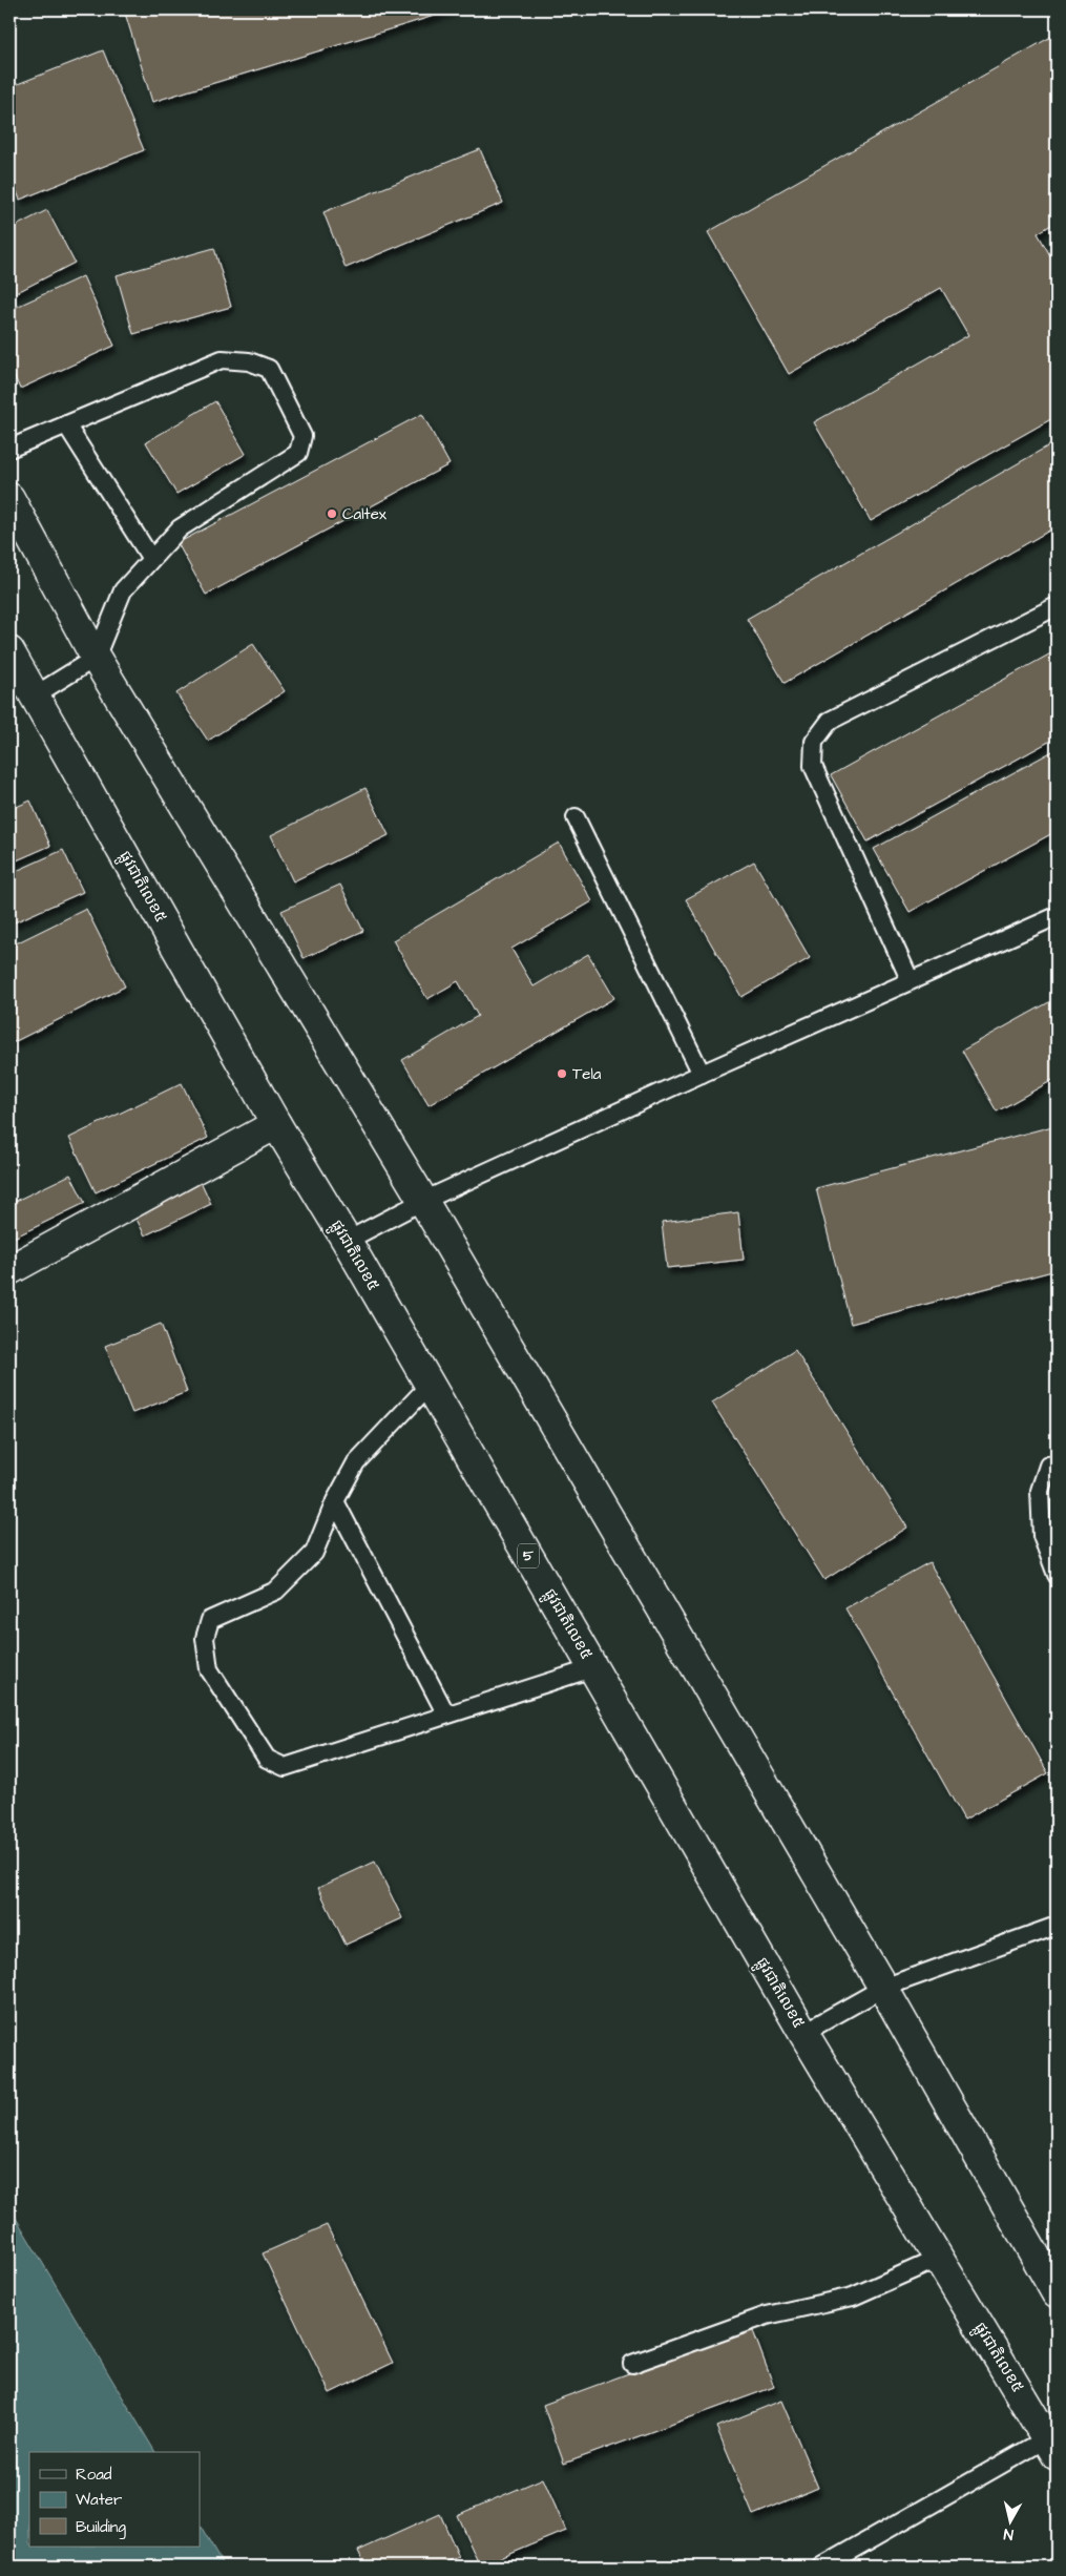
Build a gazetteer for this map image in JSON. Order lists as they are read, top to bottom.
{
  "streets": {
    "main road": ["ផ្លូវជាតិលេខ៥", "5"]
  },
  "places": ["Caltex", "Tela"],
  "legend": ["Road", "Water", "Building"],
  "north": "bottom"
}
